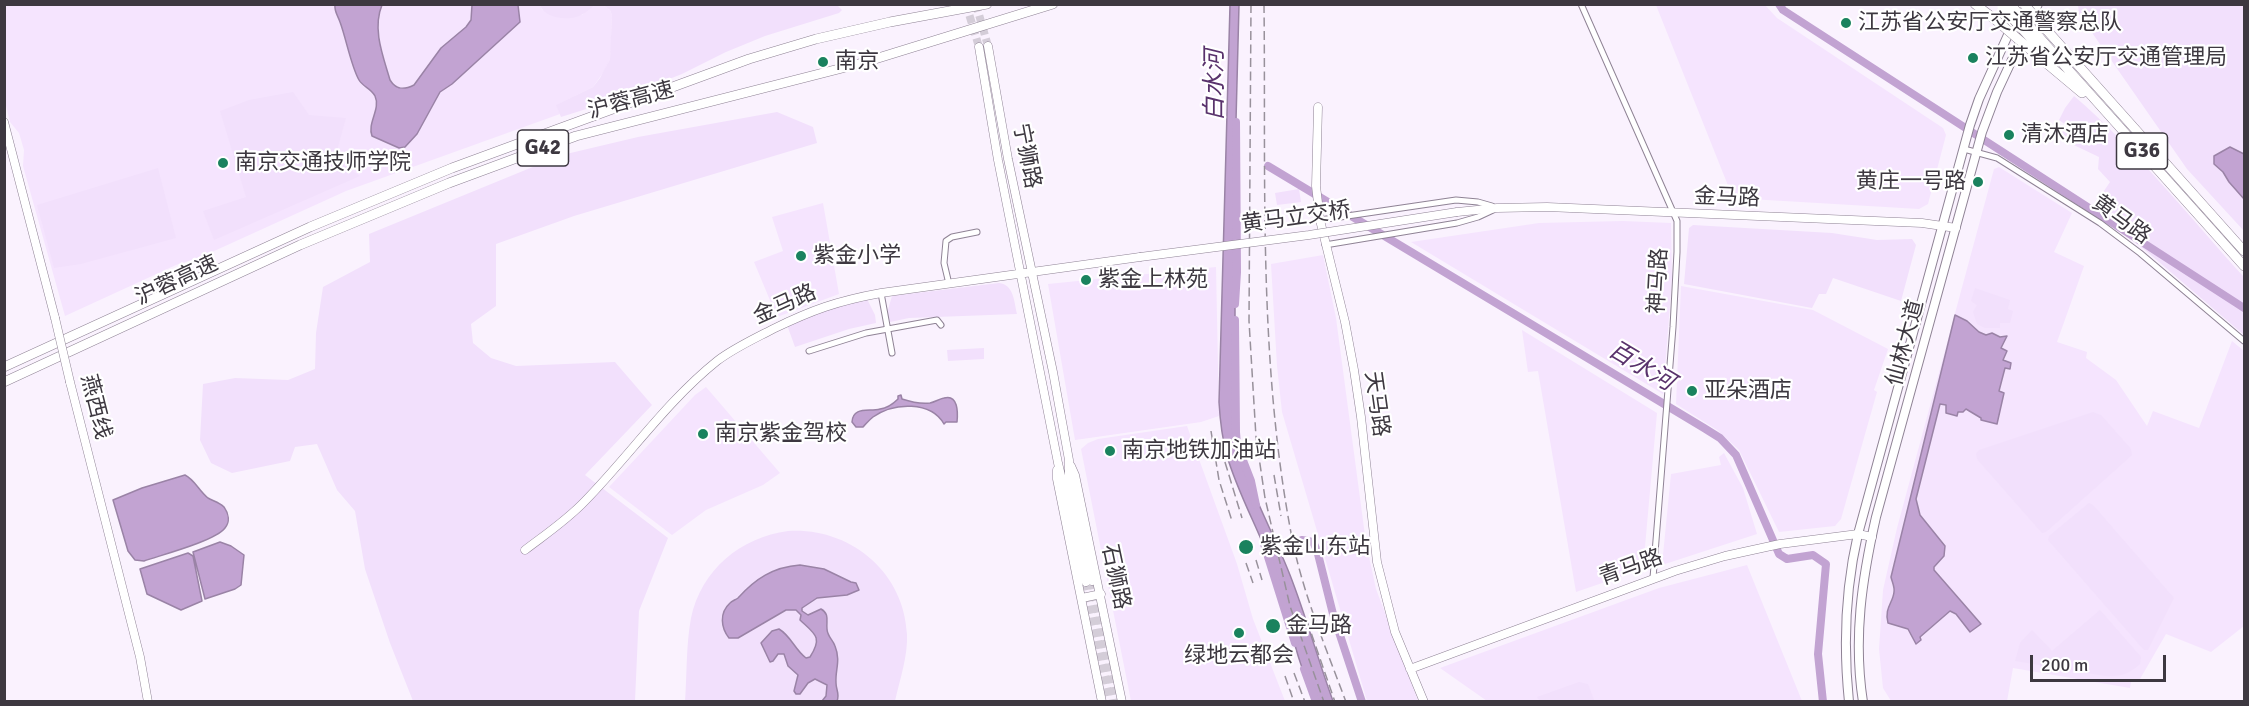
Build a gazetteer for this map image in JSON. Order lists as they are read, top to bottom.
{
  "streets": {
    "highway": ["沪蓉高速", "G42", "G36"],
    "main road": [
      "宁狮路",
      "金马路",
      "黄马立交桥",
      "仙林大道",
      "天马路",
      "燕西线",
      "青马路",
      "石狮路"
    ],
    "street": ["黄马路", "神马路"]
  },
  "crossings": [
    ["G36", "仙林大道"],
    ["宁狮路", "金马路"],
    ["宁狮路", "石狮路"],
    ["金马路", "黄马立交桥"],
    ["金马路", "神马路"],
    ["金马路", "仙林大道"],
    ["金马路", "天马路"],
    ["金马路", "石狮路"],
    ["黄马路", "仙林大道"],
    ["神马路", "青马路"],
    ["仙林大道", "青马路"],
    ["天马路", "青马路"]
  ],
  "water": ["白水河", "百水河"],
  "places": [
    "江苏省公安厅交通警察总队",
    "江苏省公安厅交通管理局",
    "南京",
    "清沐酒店",
    "南京交通技师学院",
    "黄庄一号路",
    "紫金小学",
    "紫金上林苑",
    "亚朵酒店",
    "南京紫金驾校",
    "南京地铁加油站",
    "紫金山东站",
    "金马路",
    "绿地云都会"
  ],
  "scale_bar": "200 m"
}
